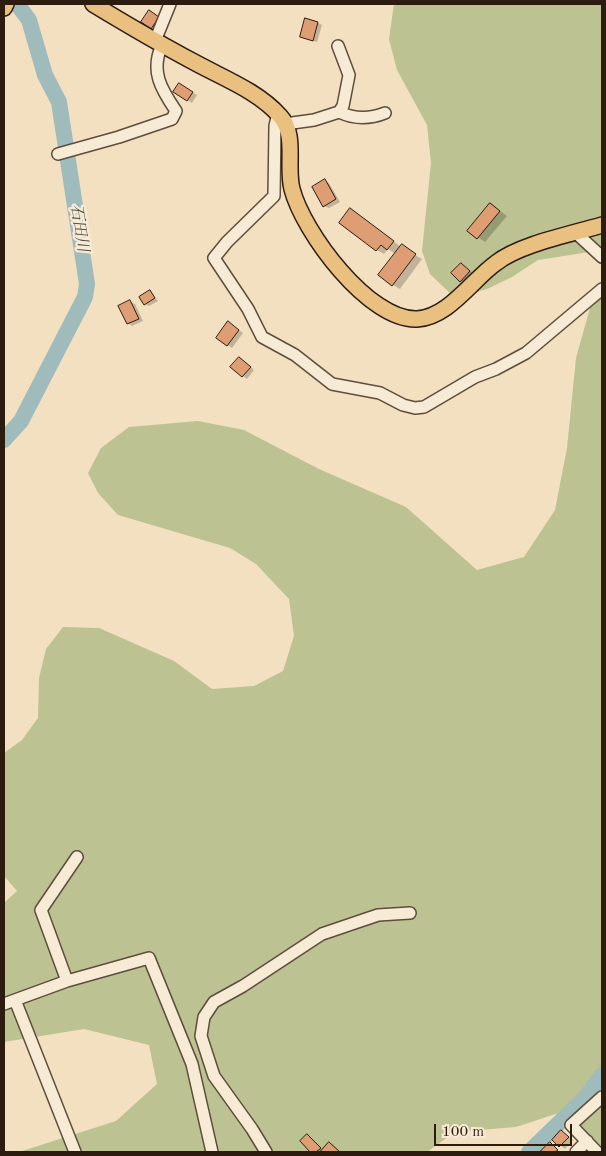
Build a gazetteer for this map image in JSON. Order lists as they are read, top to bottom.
{
  "water": ["石田川"],
  "scale_bar": "100 m"
}
